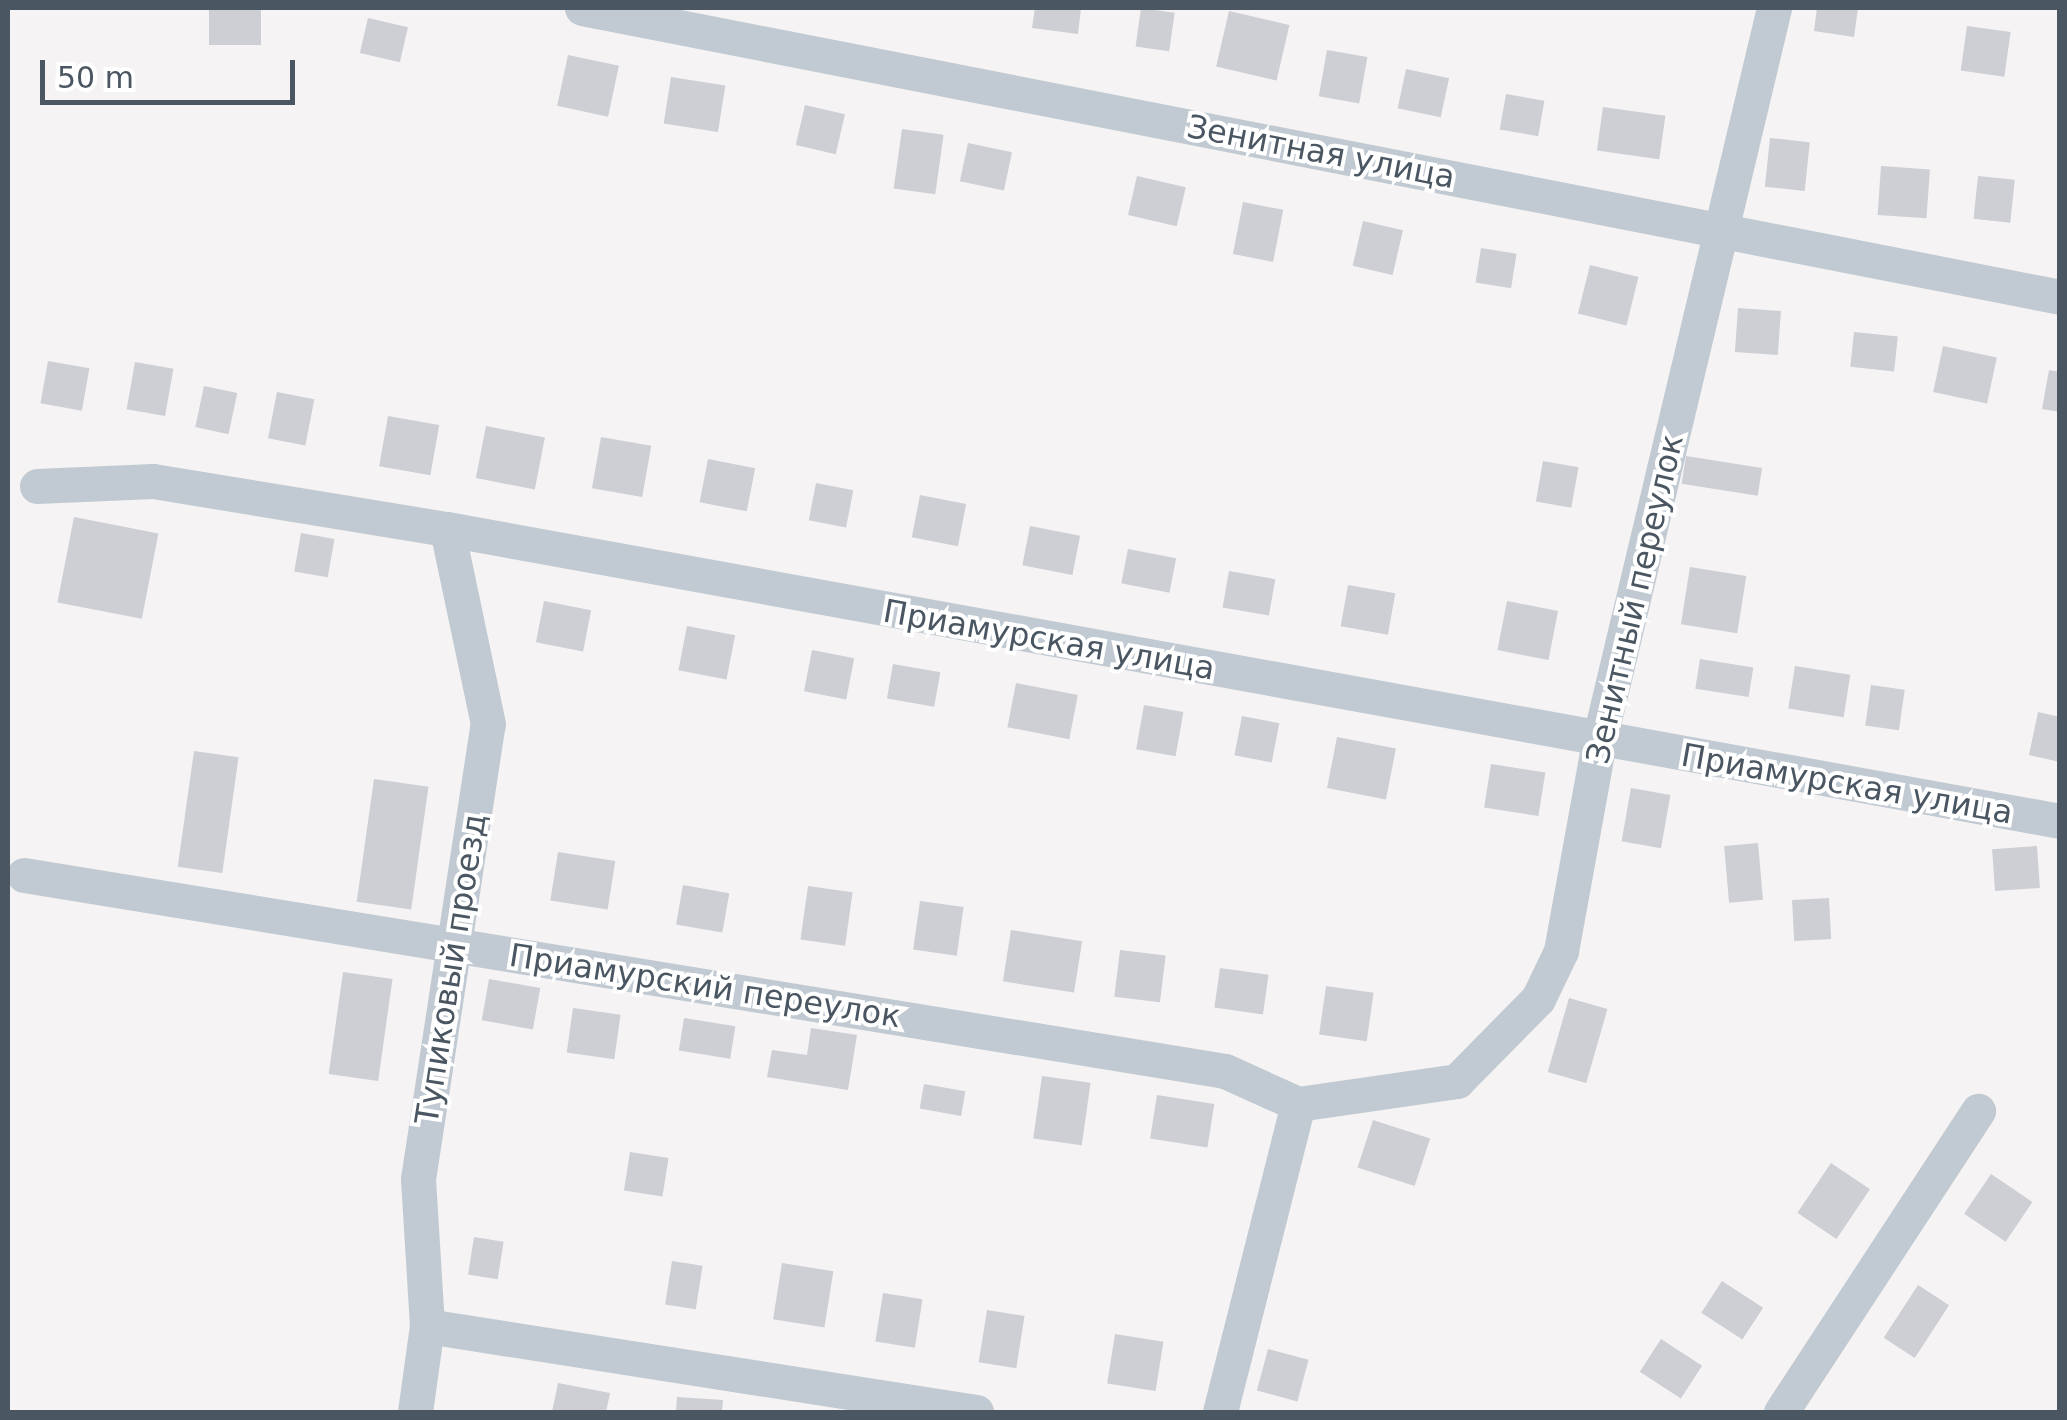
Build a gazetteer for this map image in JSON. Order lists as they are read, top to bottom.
{
  "streets": {
    "street": [
      "Зенитная улица",
      "Зенитный переулок",
      "Приамурская улица",
      "Тупиковый проезд",
      "Приамурский переулок"
    ]
  },
  "crossings": [
    ["Зенитная улица", "Зенитный переулок"],
    ["Зенитный переулок", "Приамурская улица"],
    ["Зенитный переулок", "Приамурский переулок"],
    ["Приамурская улица", "Тупиковый проезд"],
    ["Тупиковый проезд", "Приамурский переулок"]
  ],
  "scale_bar": "50 m"
}
